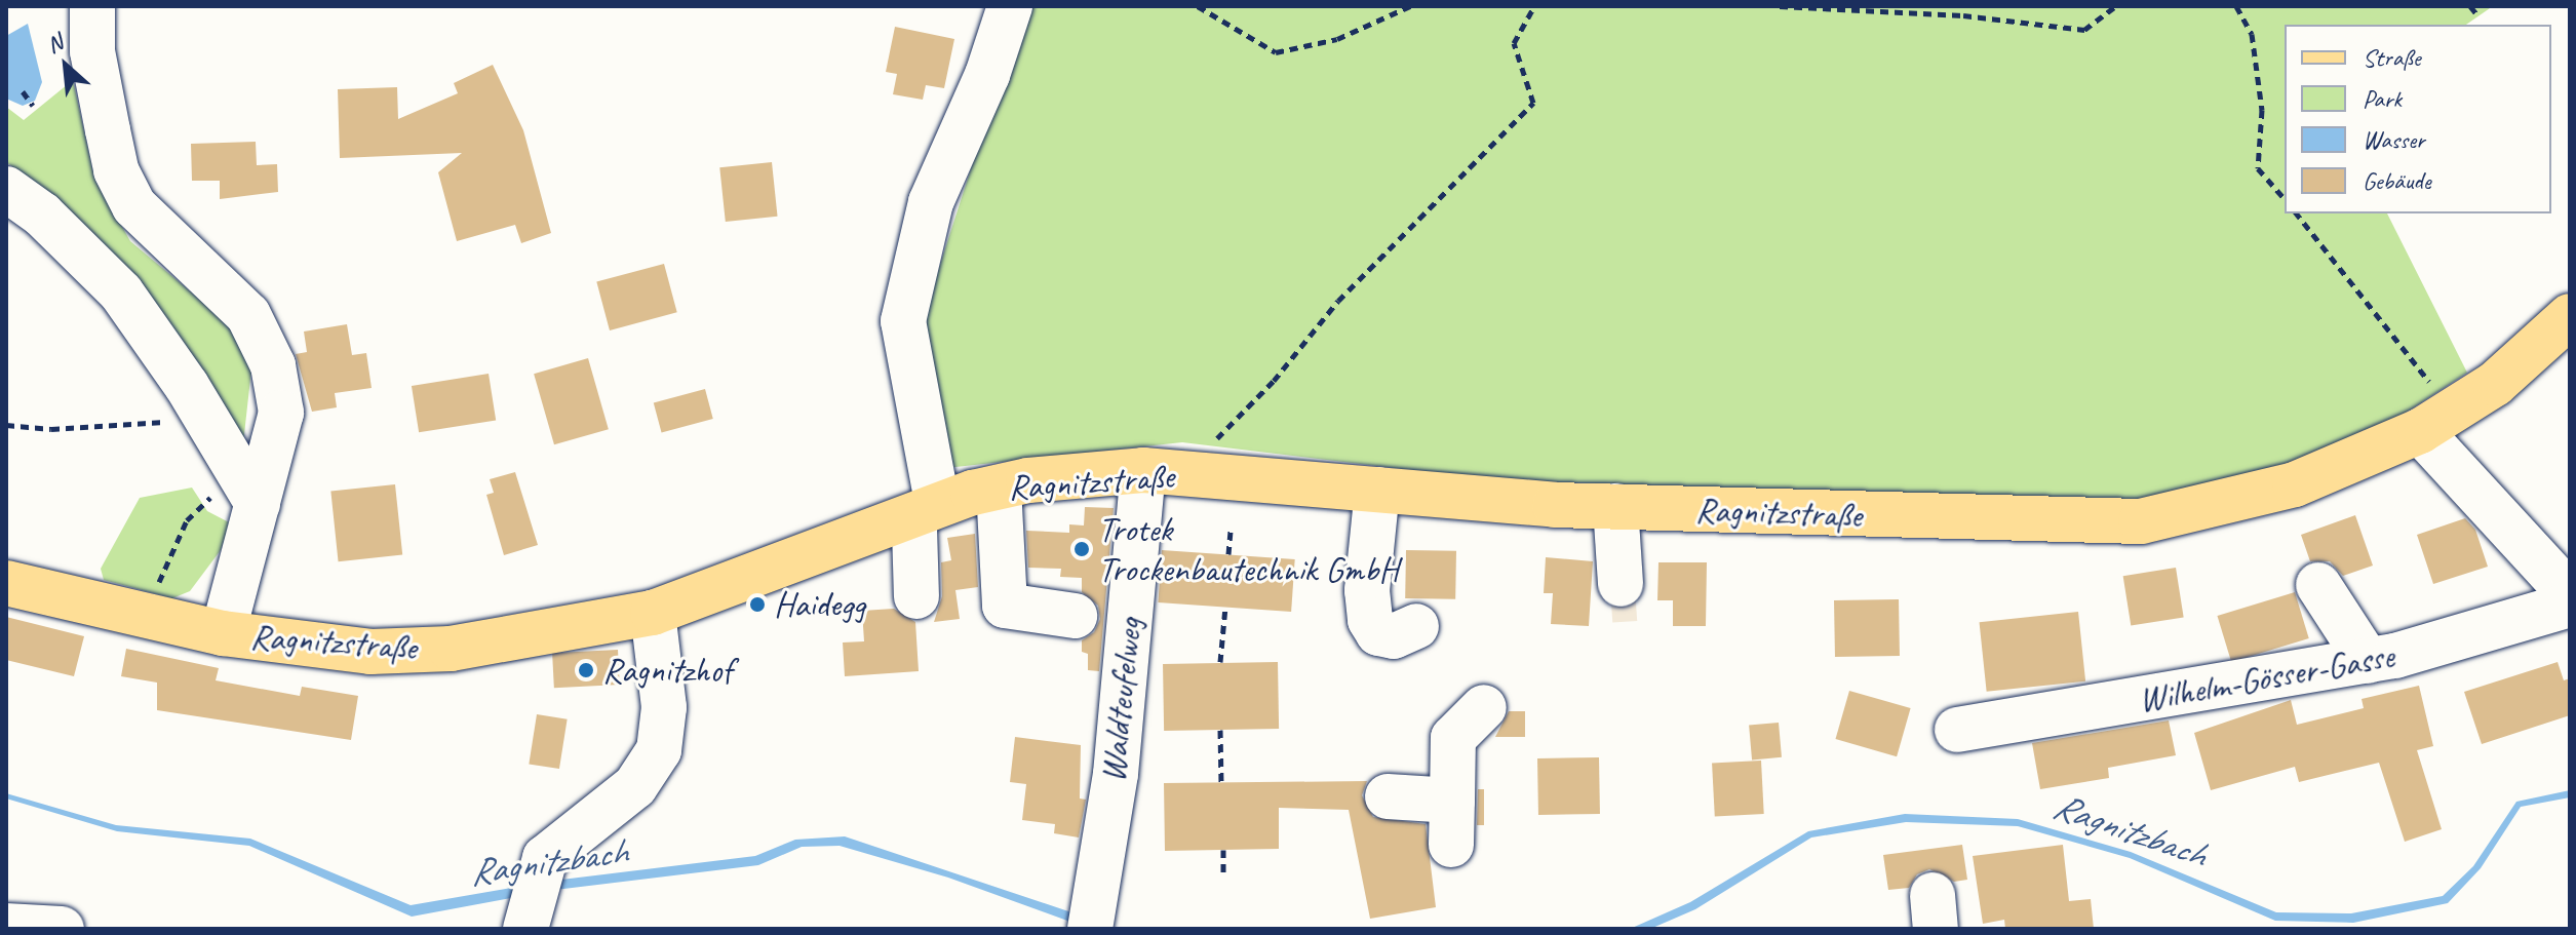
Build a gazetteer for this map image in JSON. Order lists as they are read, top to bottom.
{
  "streets": {
    "main road": ["Ragnitzstraße"],
    "street": ["Wilhelm-Gösser-Gasse", "Waldteufelweg"]
  },
  "crossings": [
    ["Ragnitzstraße", "Waldteufelweg"]
  ],
  "water": ["Ragnitzbach"],
  "places": ["Trotek Trockenbautechnik GmbH", "Haidegg", "Ragnitzhof"],
  "legend": [
    "Straße",
    "Park",
    "Wasser",
    "Gebäude"
  ],
  "north": "top left"
}
